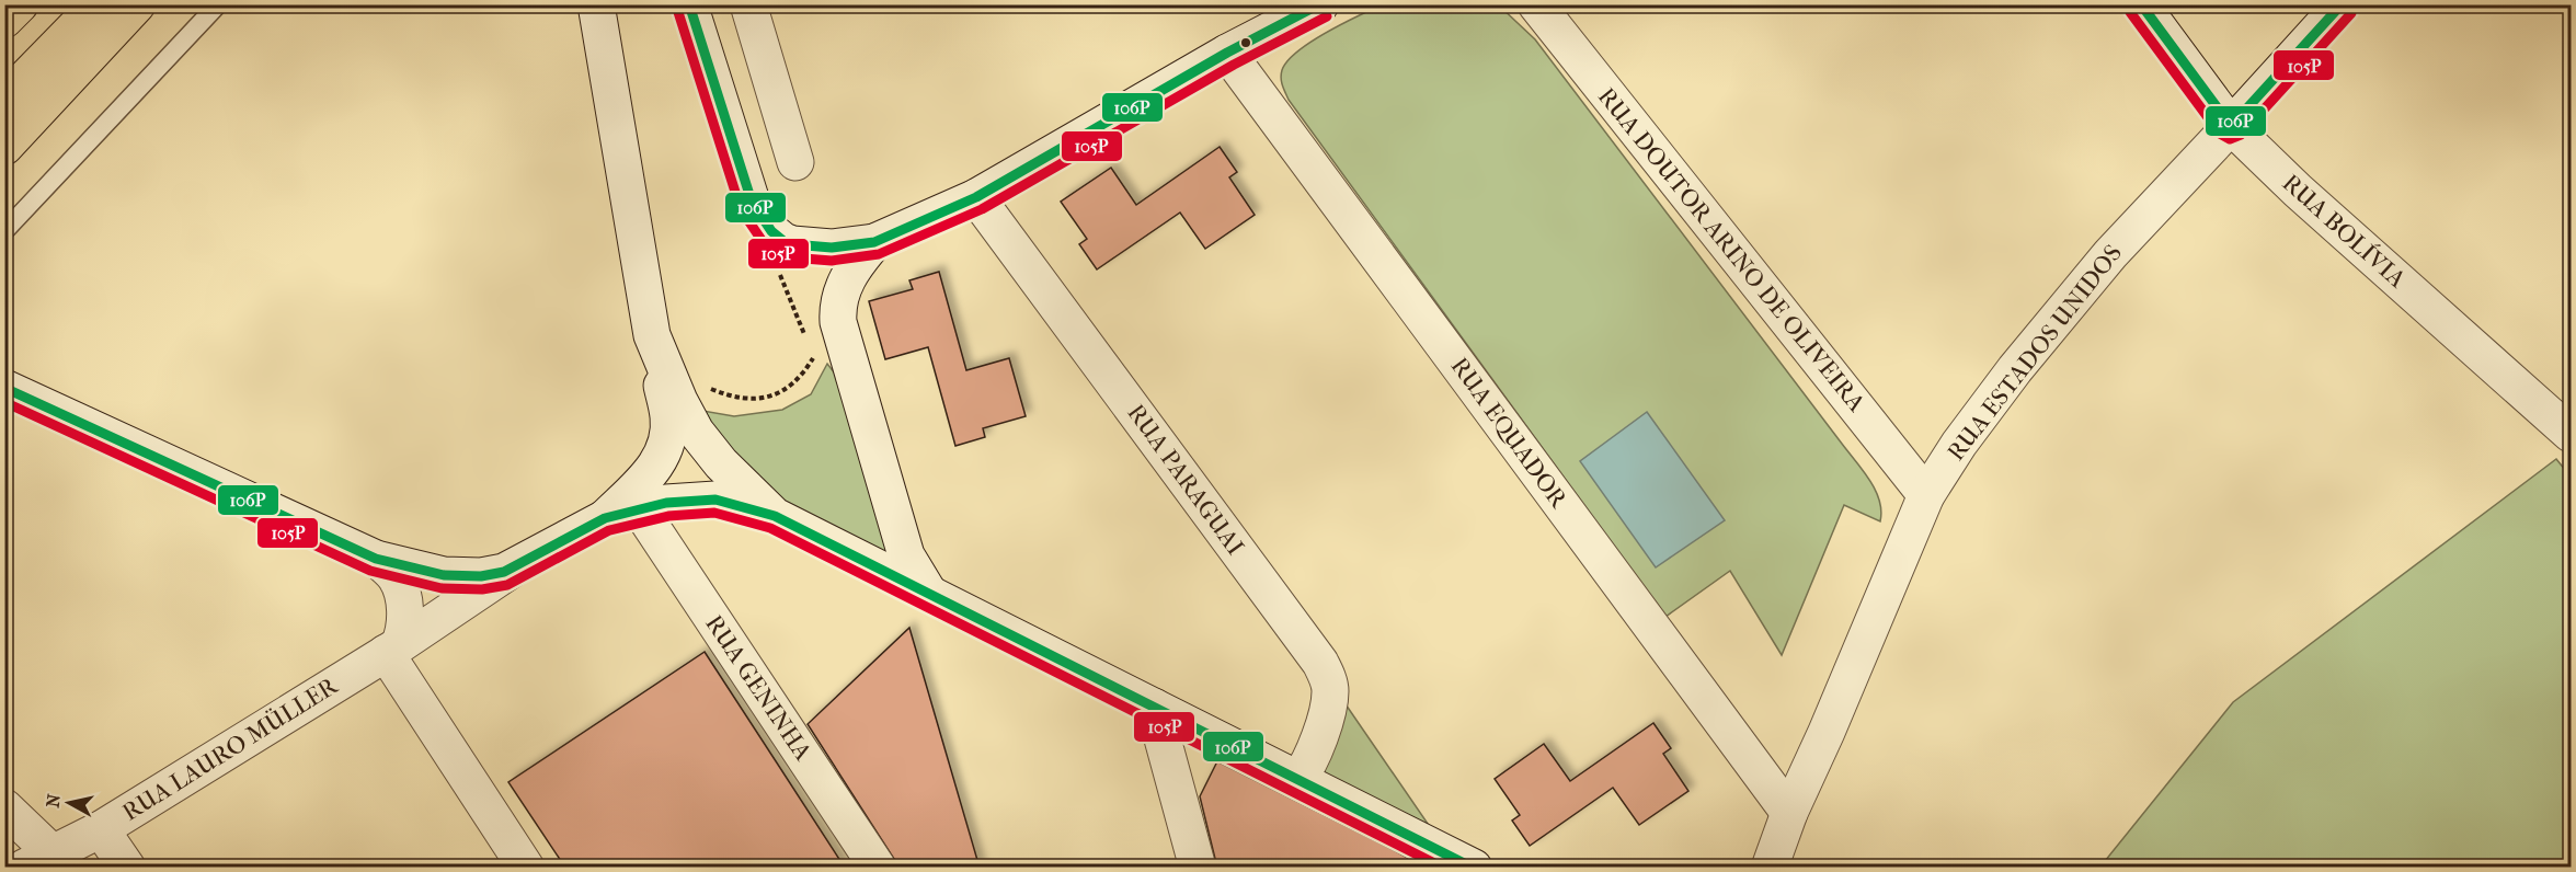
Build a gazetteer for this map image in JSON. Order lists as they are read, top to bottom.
{
  "streets": {
    "street": [
      "RUA BOLÍVIA",
      "RUA DOUTOR ARINO DE OLIVEIRA",
      "RUA ESTADOS UNIDOS",
      "RUA EQUADOR",
      "RUA PARAGUAI",
      "RUA GENINHA",
      "RUA LAURO MÜLLER"
    ]
  },
  "crossings": [
    ["RUA BOLÍVIA", "RUA ESTADOS UNIDOS"],
    ["RUA DOUTOR ARINO DE OLIVEIRA", "RUA ESTADOS UNIDOS"],
    ["RUA ESTADOS UNIDOS", "RUA EQUADOR"],
    ["RUA GENINHA", "RUA LAURO MÜLLER"]
  ],
  "lines": ["transit line 106P", "transit line 105P"],
  "north": "left"
}
